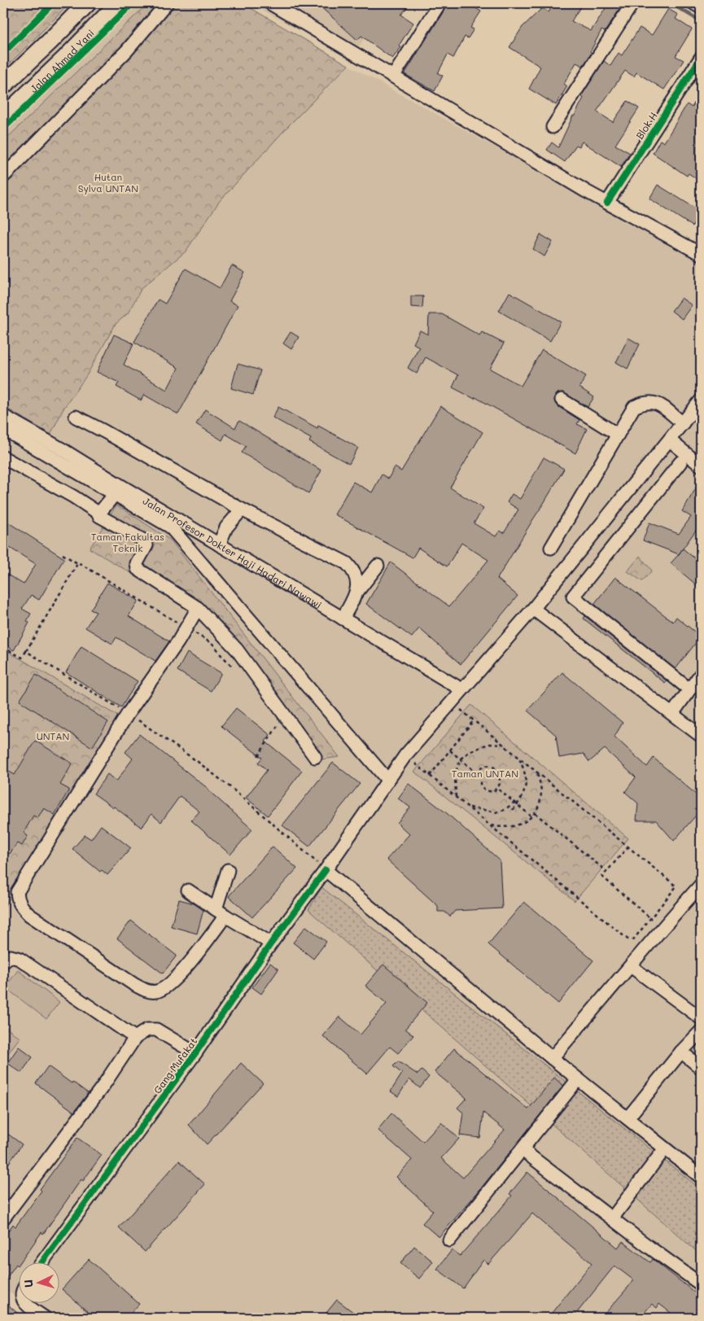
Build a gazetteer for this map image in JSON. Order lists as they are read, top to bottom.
{
  "streets": {
    "highway": ["Jalan Ahmad Yani"],
    "street": ["Blok H", "Jalan Profesor Dokter Haji Hadari Nawawi", "Gang Mufakat"]
  },
  "crossings": [
    ["Jalan Profesor Dokter Haji Hadari Nawawi", "Gang Mufakat"]
  ],
  "parks": [
    "Hutan Sylva UNTAN",
    "Taman Fakultas Teknik",
    "UNTAN",
    "Taman UNTAN"
  ],
  "north": "left"
}
